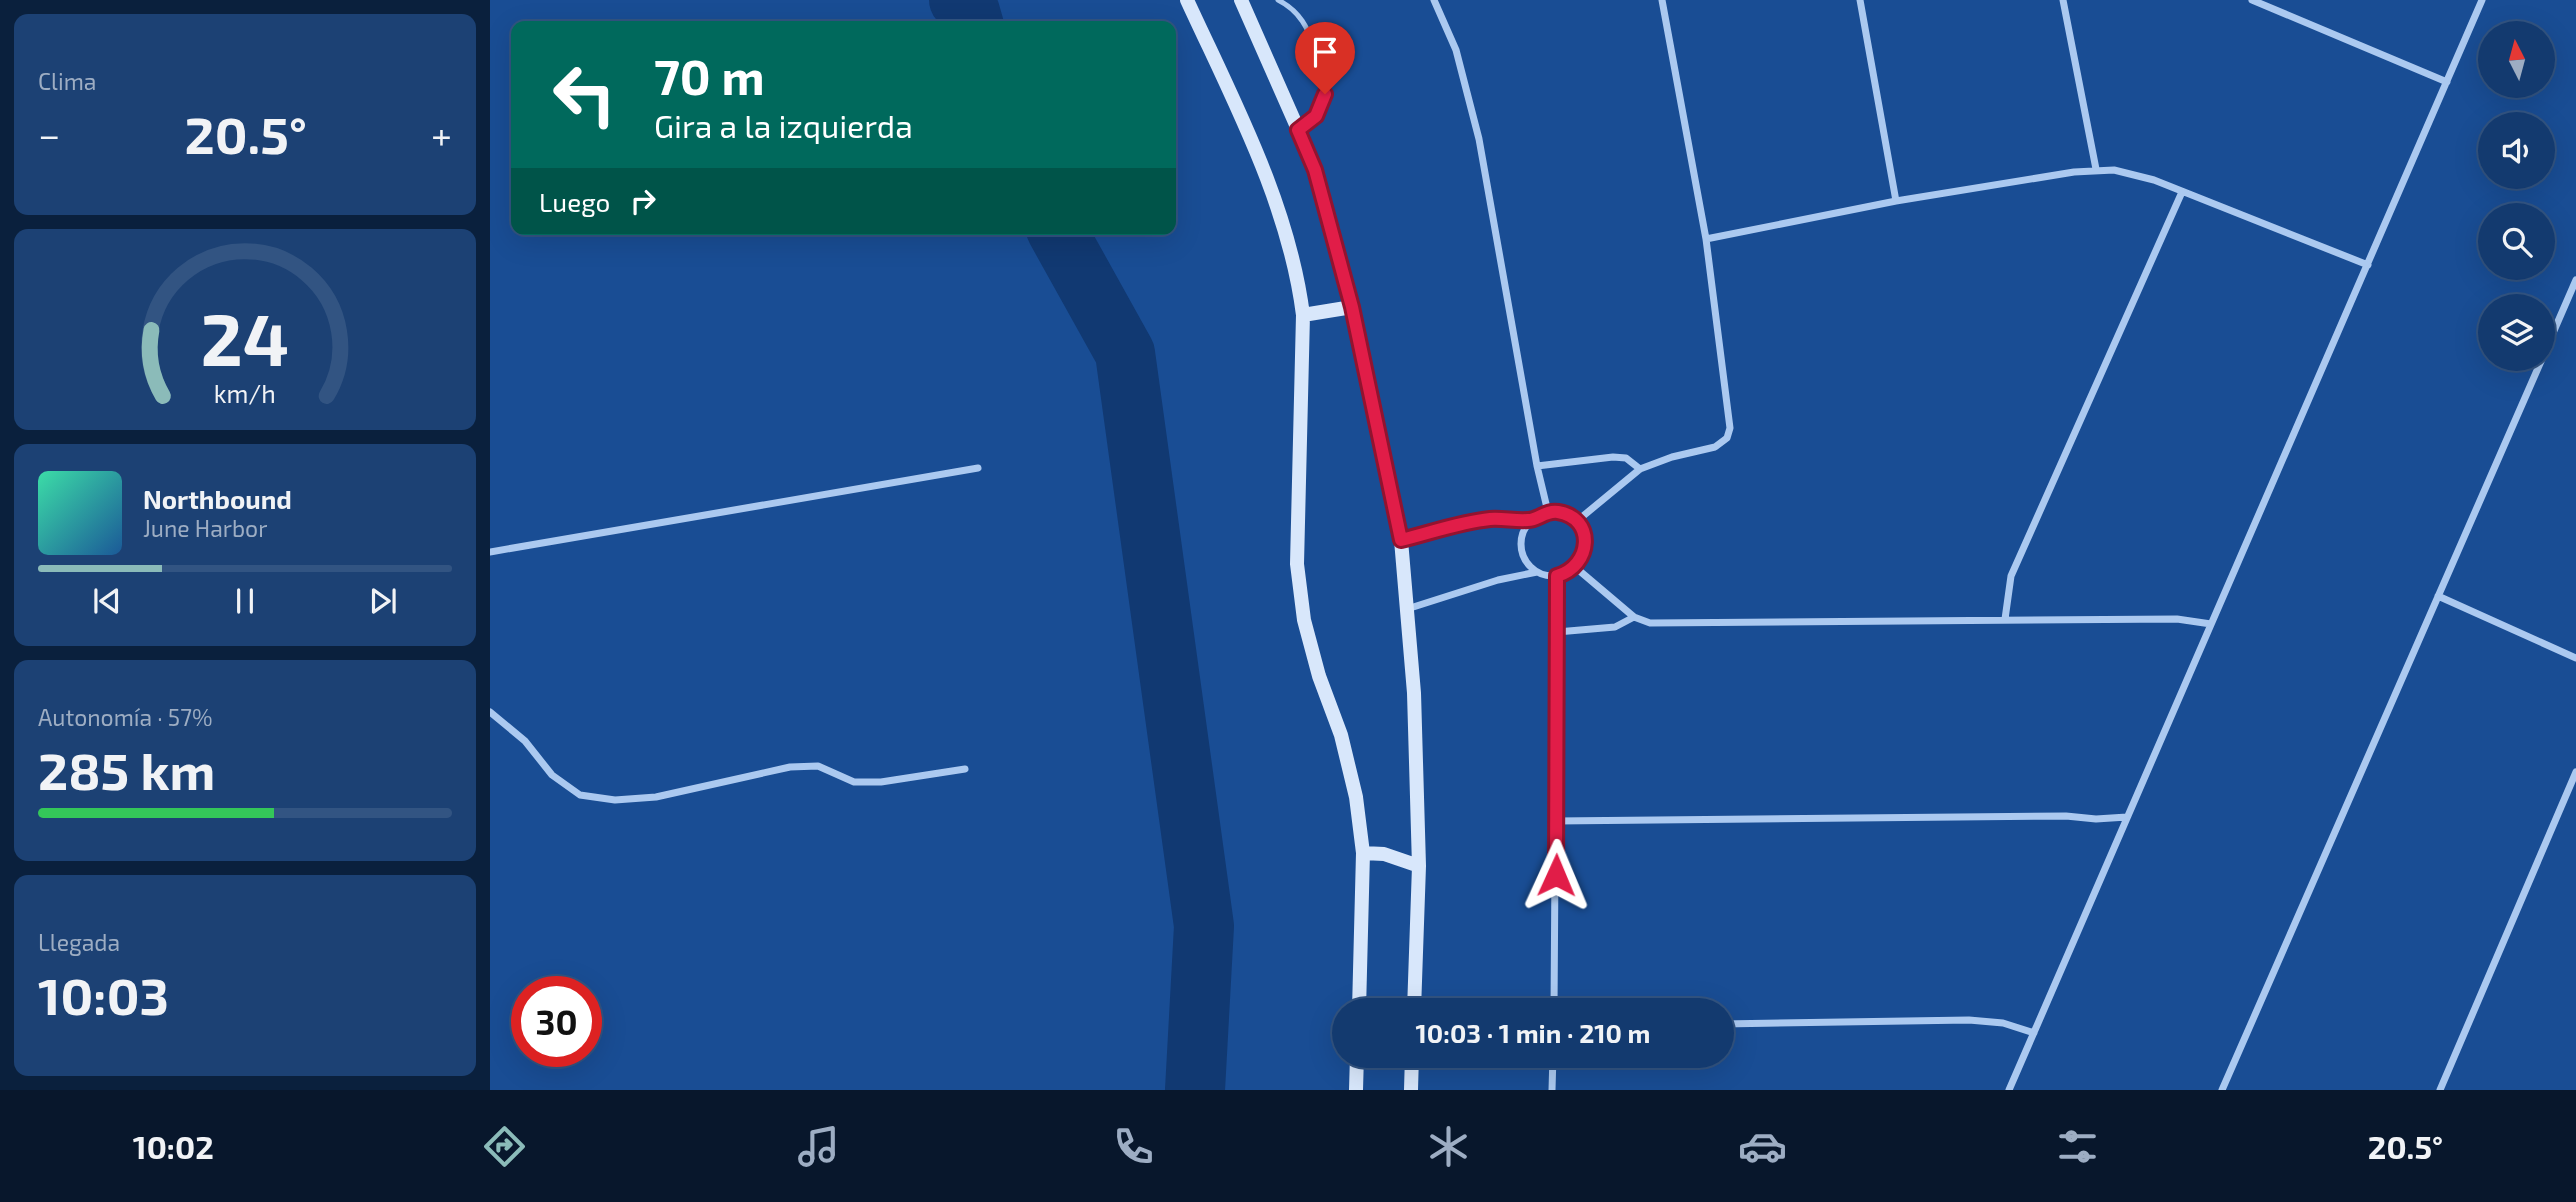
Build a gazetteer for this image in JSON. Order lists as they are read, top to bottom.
{
  "north": "top",
  "page": {
    "tile": [
      "Clima",
      ["Autonomía · 57%", "285 km"],
      ["Llegada", "10:03"]
    ],
    "turn": ["70 m", "Gira a la izquierda"],
    "heat": ["−", "20.5°", "+"],
    "then": "Luego",
    "song": ["Northbound", "June Harbor"],
    "limit": "30",
    "trip": "10:03 · 1 min · 210 m",
    "tabs": ["10:02", "20.5°"],
    "gauge": ["24", "km/h"]
  }
}
